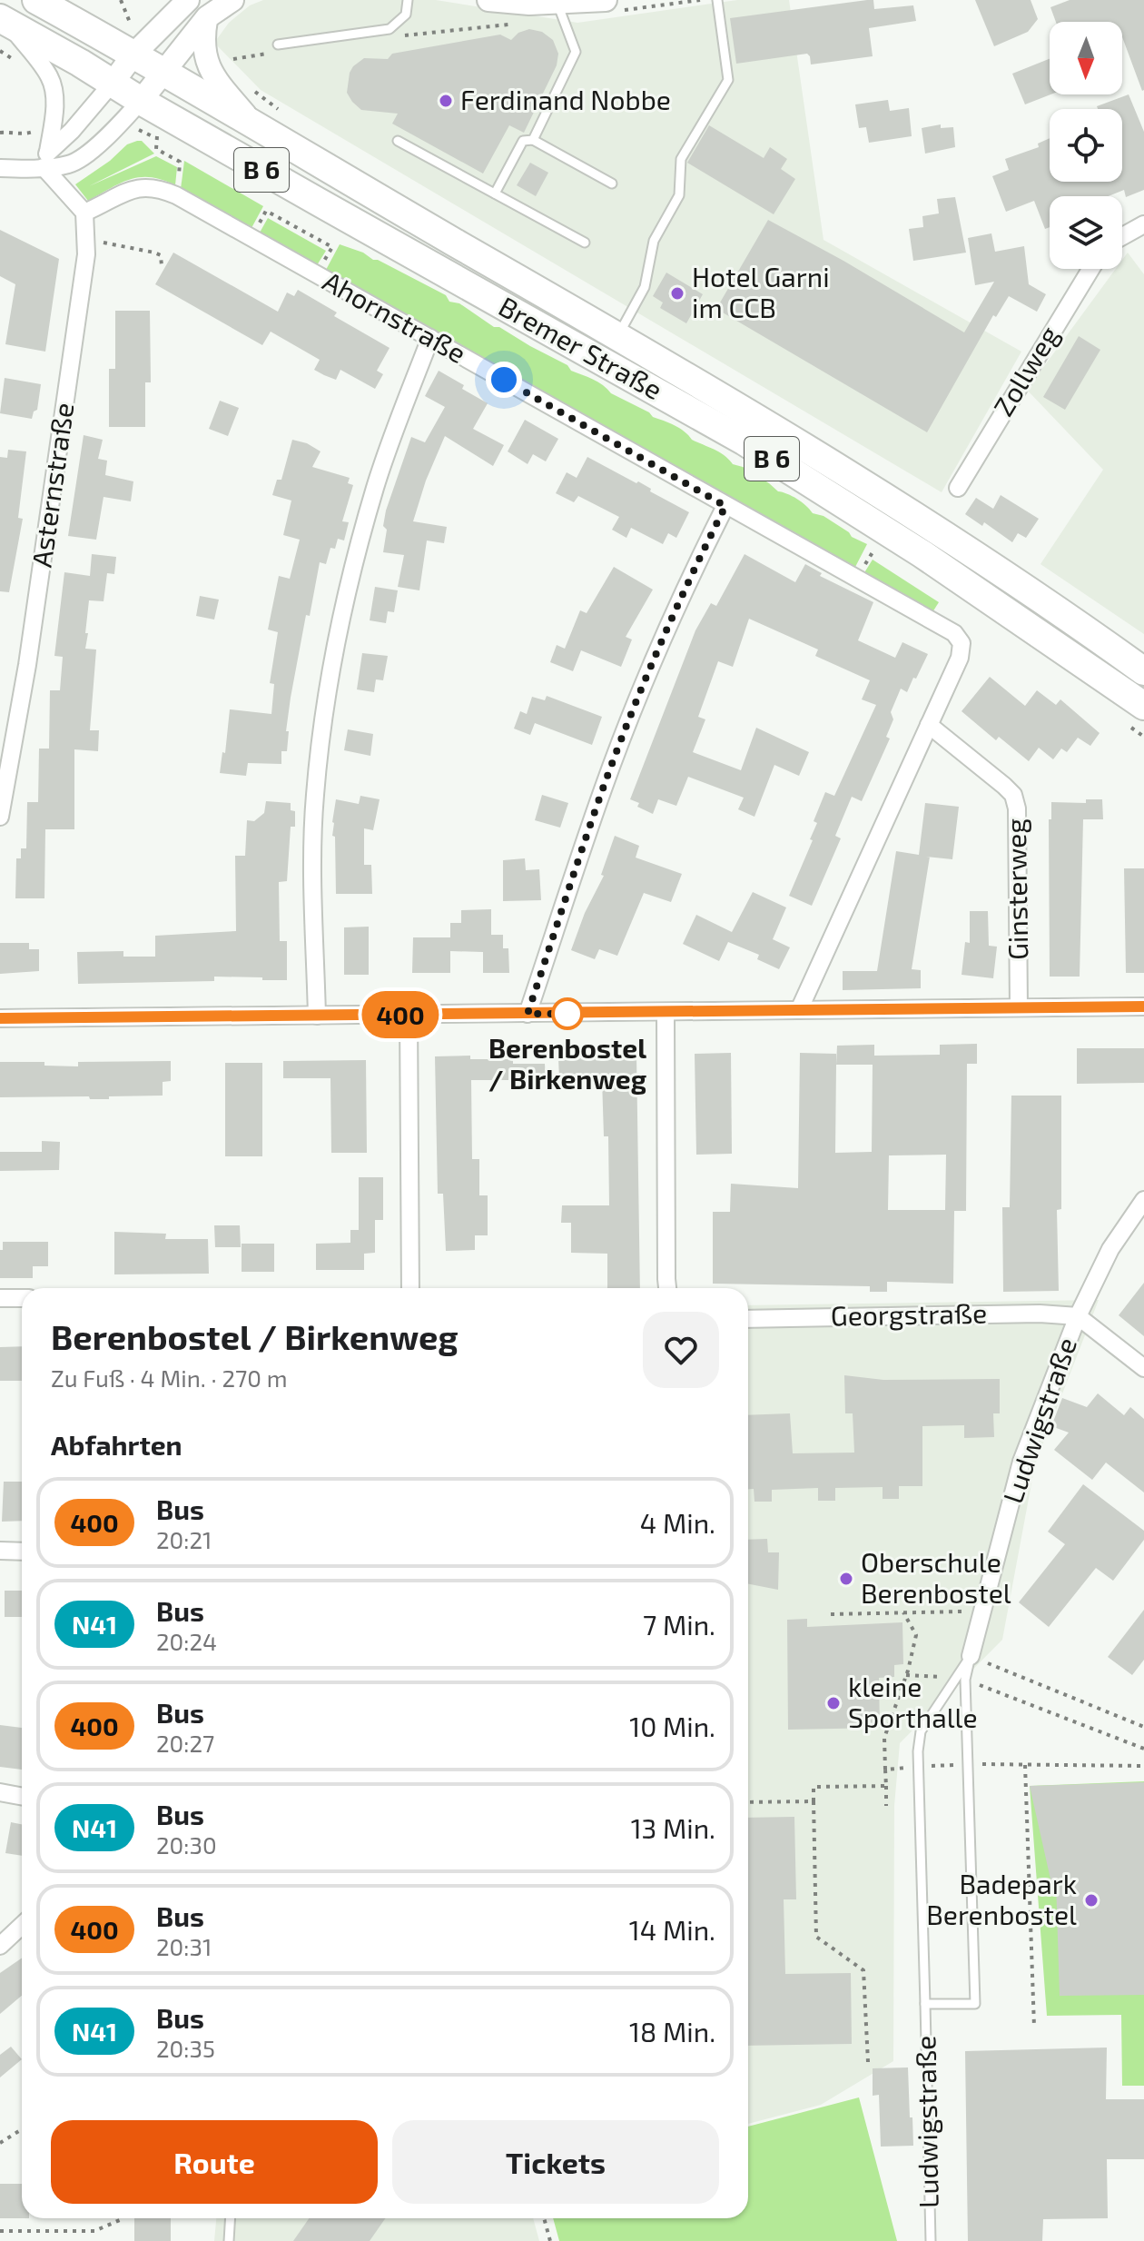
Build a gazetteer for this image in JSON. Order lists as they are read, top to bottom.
{
  "streets": {
    "main road": ["B 6", "Bremer Straße"],
    "street": [
      "Ahornstraße",
      "Zollweg",
      "Asternstraße",
      "Ginsterweg",
      "Georgstraße",
      "Ludwigstraße"
    ]
  },
  "crossings": [
    ["Ahornstraße", "Asternstraße"],
    ["Ahornstraße", "Ginsterweg"],
    ["Georgstraße", "Ludwigstraße"]
  ],
  "places": [
    "Ferdinand Nobbe",
    "Hotel Garni im CCB",
    "Berenbostel / Birkenweg",
    "Oberschule Berenbostel",
    "kleine Sporthalle",
    "Badepark Berenbostel"
  ],
  "lines": ["bus line 400"],
  "north": "bottom",
  "page": {
    "on_map": "400",
    "heading": [
      ["Berenbostel / Birkenweg", "Zu Fuß · 4 Min. · 270 m"],
      "Abfahrten"
    ],
    "list": [
      {
        "mark": "400",
        "name": "Bus",
        "note": "20:21",
        "value": "4 Min."
      },
      {
        "mark": "N41",
        "name": "Bus",
        "note": "20:24",
        "value": "7 Min."
      },
      {
        "mark": "400",
        "name": "Bus",
        "note": "20:27",
        "value": "10 Min."
      },
      {
        "mark": "N41",
        "name": "Bus",
        "note": "20:30",
        "value": "13 Min."
      },
      {
        "mark": "400",
        "name": "Bus",
        "note": "20:31",
        "value": "14 Min."
      },
      {
        "mark": "N41",
        "name": "Bus",
        "note": "20:35",
        "value": "18 Min."
      }
    ],
    "buttons": ["Route", "Tickets"]
  }
}
